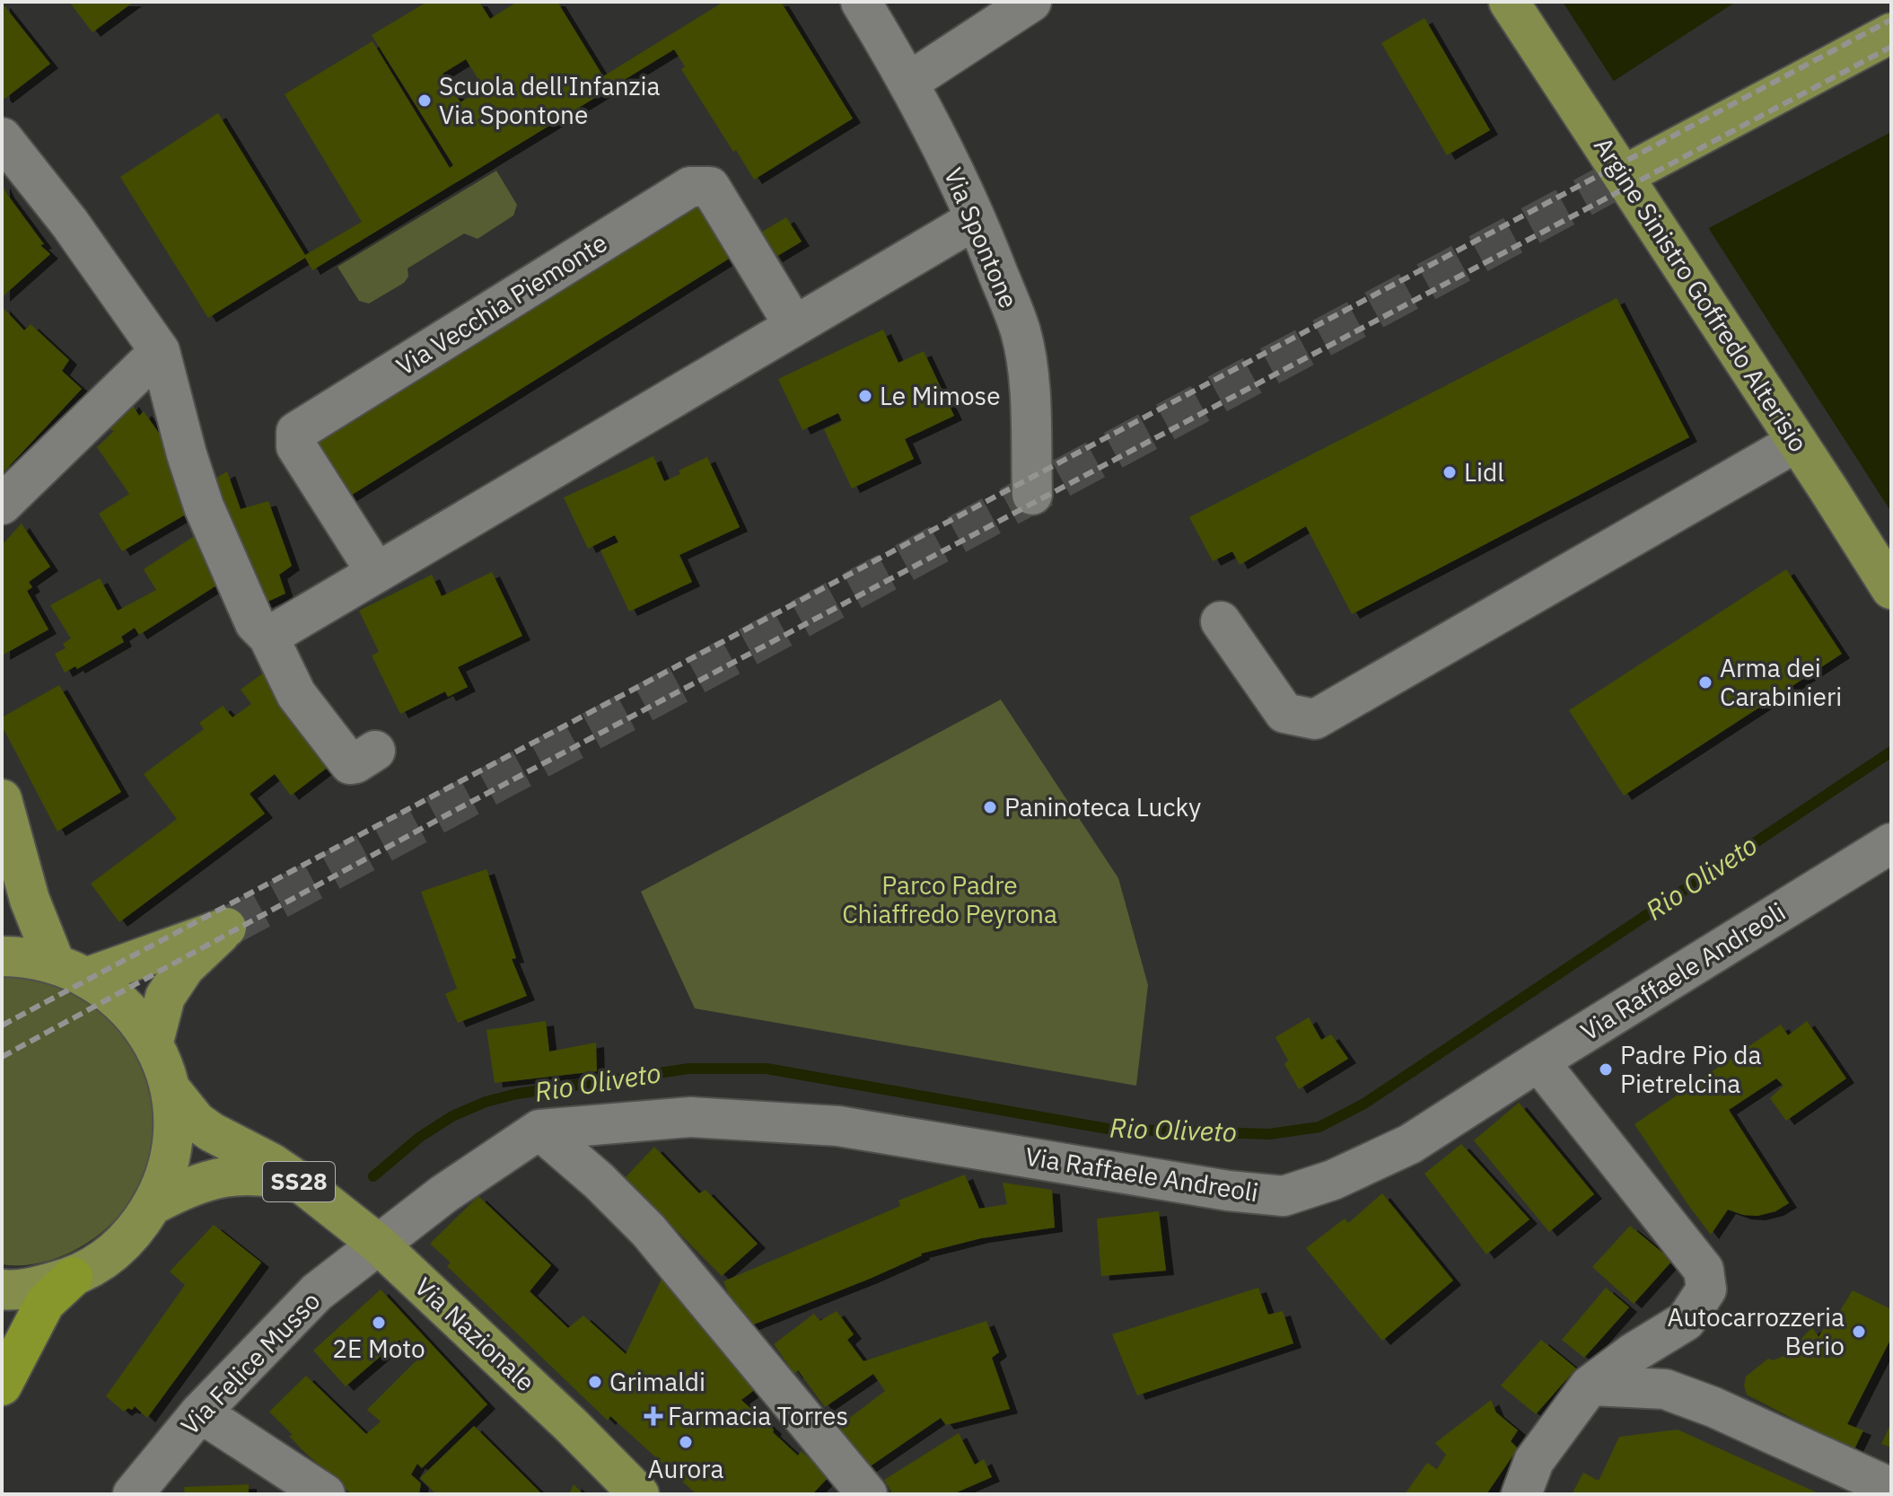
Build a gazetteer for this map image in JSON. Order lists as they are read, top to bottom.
{
  "streets": {
    "main road": ["Argine Sinistro Goffredo Alterisio", "SS28", "Via Nazionale"],
    "street": [
      "Via Spontone",
      "Via Vecchia Piemonte",
      "Via Raffaele Andreoli",
      "Via Felice Musso"
    ]
  },
  "crossings": [
    ["Via Raffaele Andreoli", "Via Nazionale"],
    ["Via Raffaele Andreoli", "Via Felice Musso"],
    ["Via Nazionale", "Via Felice Musso"]
  ],
  "water": ["Rio Oliveto"],
  "parks": ["Parco Padre Chiaffredo Peyrona"],
  "places": {
    "other": [
      "Scuola dell'Infanzia Via Spontone",
      "Le Mimose",
      "Lidl",
      "Arma dei Carabinieri",
      "Paninoteca Lucky",
      "Padre Pio da Pietrelcina",
      "2E Moto",
      "Autocarrozzeria Berio",
      "Grimaldi",
      "Aurora"
    ],
    "health": ["Farmacia Torres"]
  }
}
